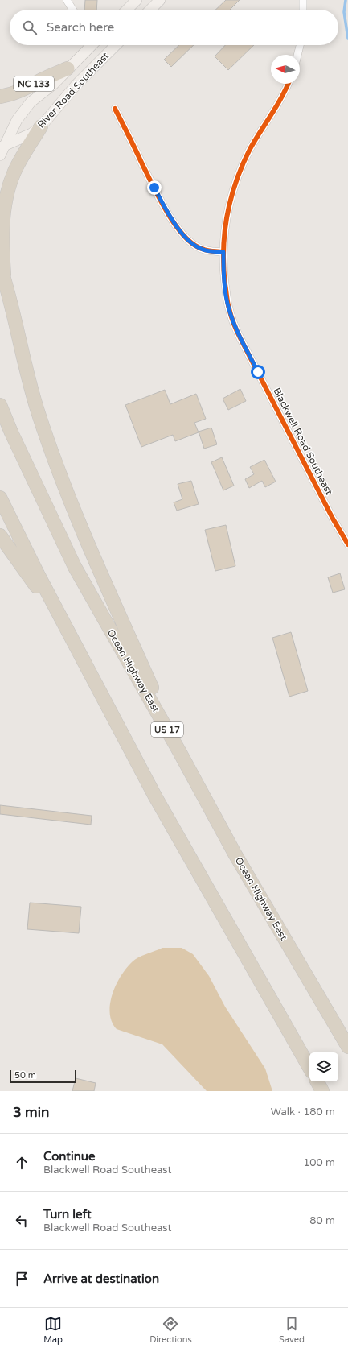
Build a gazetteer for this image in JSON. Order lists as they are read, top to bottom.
{
  "streets": {
    "highway": ["NC 133", "Ocean Highway East", "US 17"],
    "main road": ["River Road Southeast"],
    "street": ["Blackwell Road Southeast"]
  },
  "crossings": [
    ["NC 133", "River Road Southeast"]
  ],
  "scale_bar": "50 m",
  "north": "left",
  "page": {
    "search": "Search here",
    "scale": "50 m",
    "heading": ["3 min", "Walk · 180 m"],
    "list": [
      ["Continue", "Blackwell Road Southeast", "100 m"],
      ["Turn left", "Blackwell Road Southeast", "80 m"],
      "Arrive at destination"
    ],
    "nav": ["Map", "Directions", "Saved"]
  }
}
